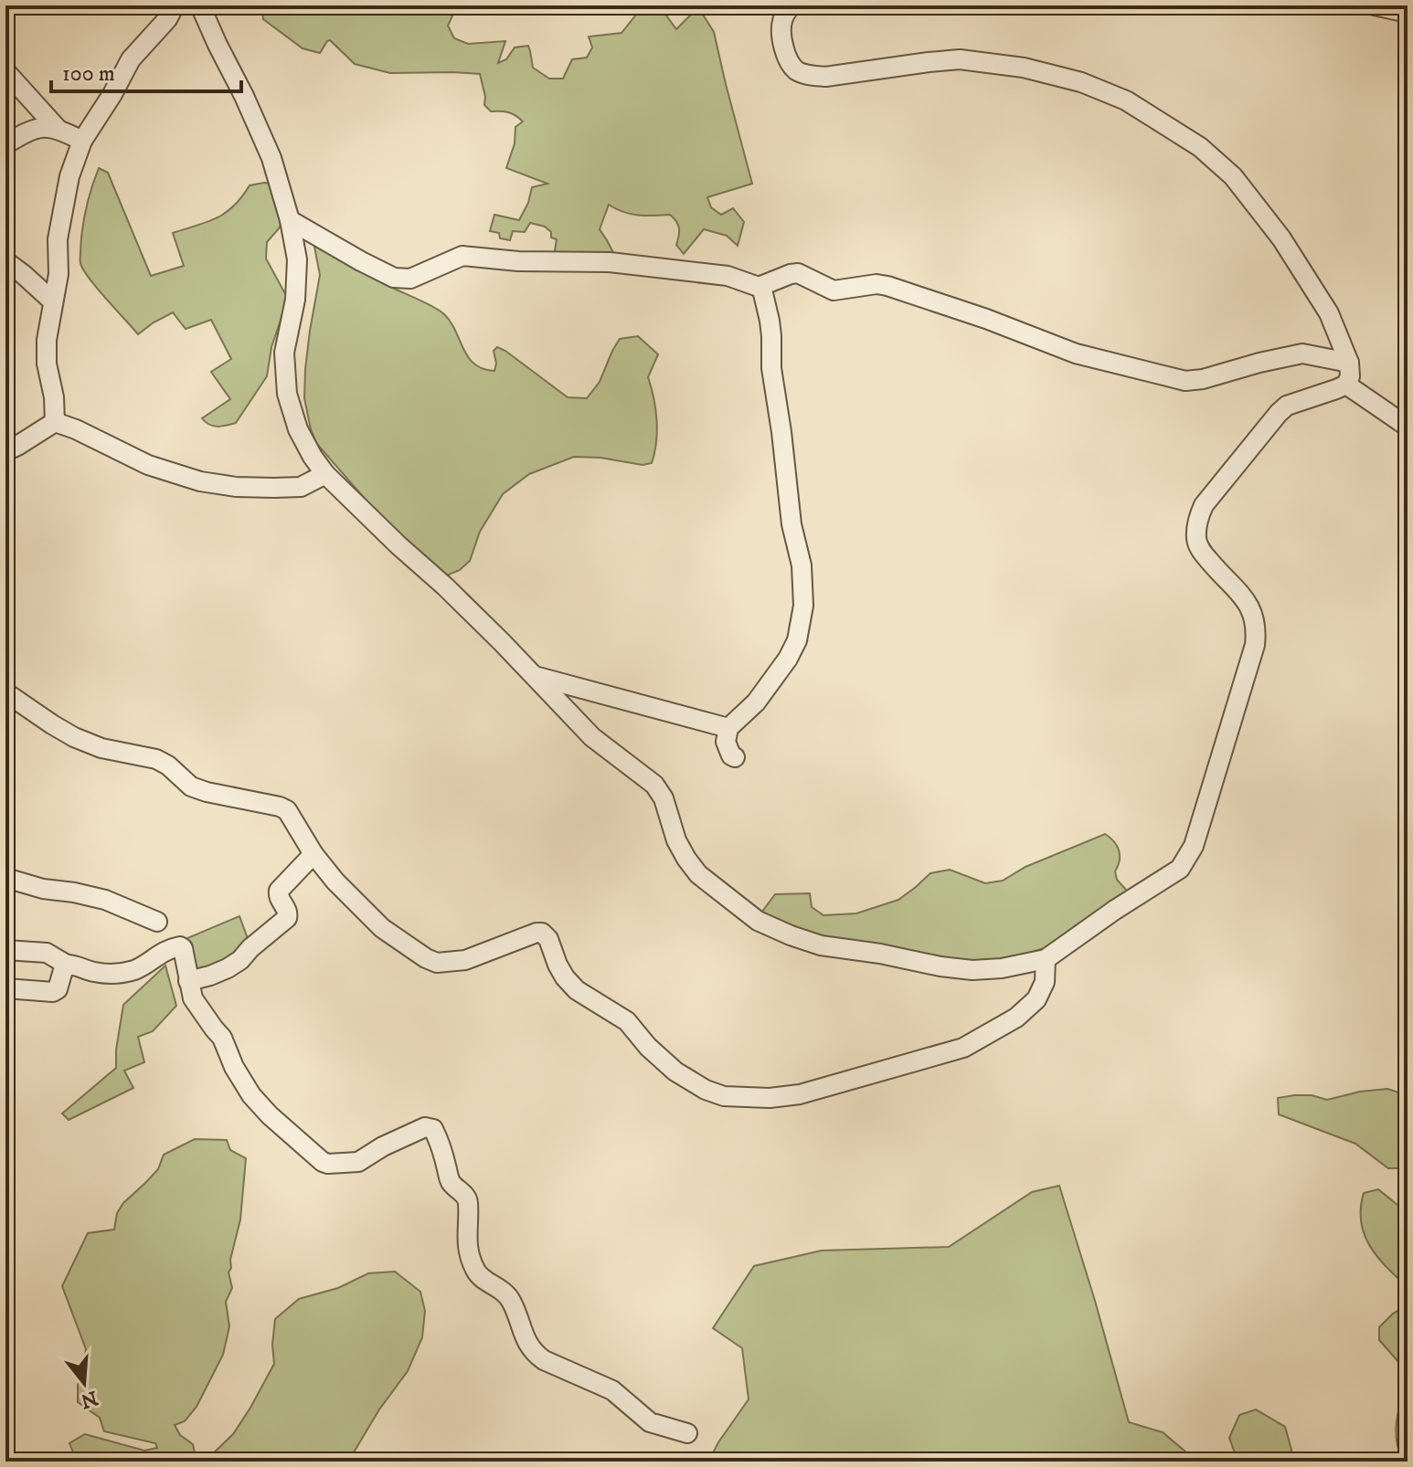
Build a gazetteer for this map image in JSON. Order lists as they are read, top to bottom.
{
  "scale_bar": "100 m",
  "north": "bottom"
}
